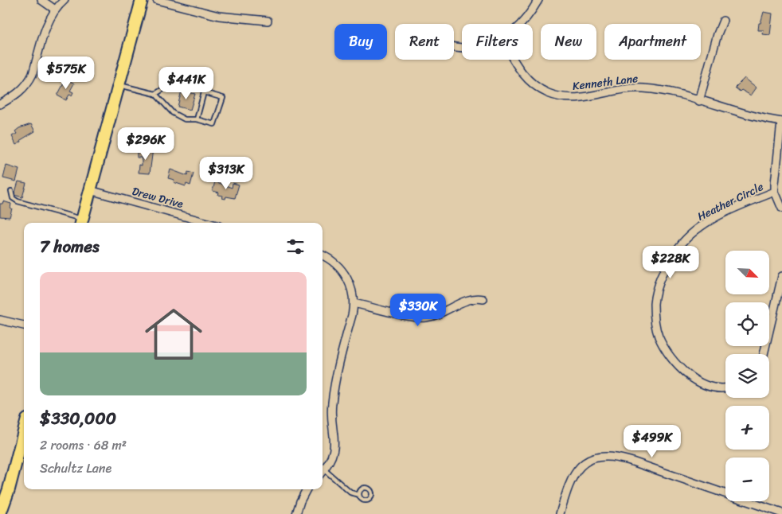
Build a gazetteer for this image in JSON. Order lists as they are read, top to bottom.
{
  "streets": {
    "street": ["Kenneth Lane", "Drew Drive", "Heather Circle"]
  },
  "crossings": [
    ["Kenneth Lane", "Heather Circle"]
  ],
  "north": "bottom right",
  "page": {
    "chip": [
      "Buy",
      "Rent",
      "Filters",
      "New",
      "Apartment"
    ],
    "price": [
      "$575K",
      "$441K",
      "$296K",
      "$313K",
      "$228K",
      "$330K",
      "$499K"
    ],
    "heading": "7 homes",
    "map_buttons": ["+", "−"],
    "list": [
      {
        "name": "$330,000",
        "note": "2 rooms · 68 m² · Schultz Lane"
      }
    ]
  }
}
